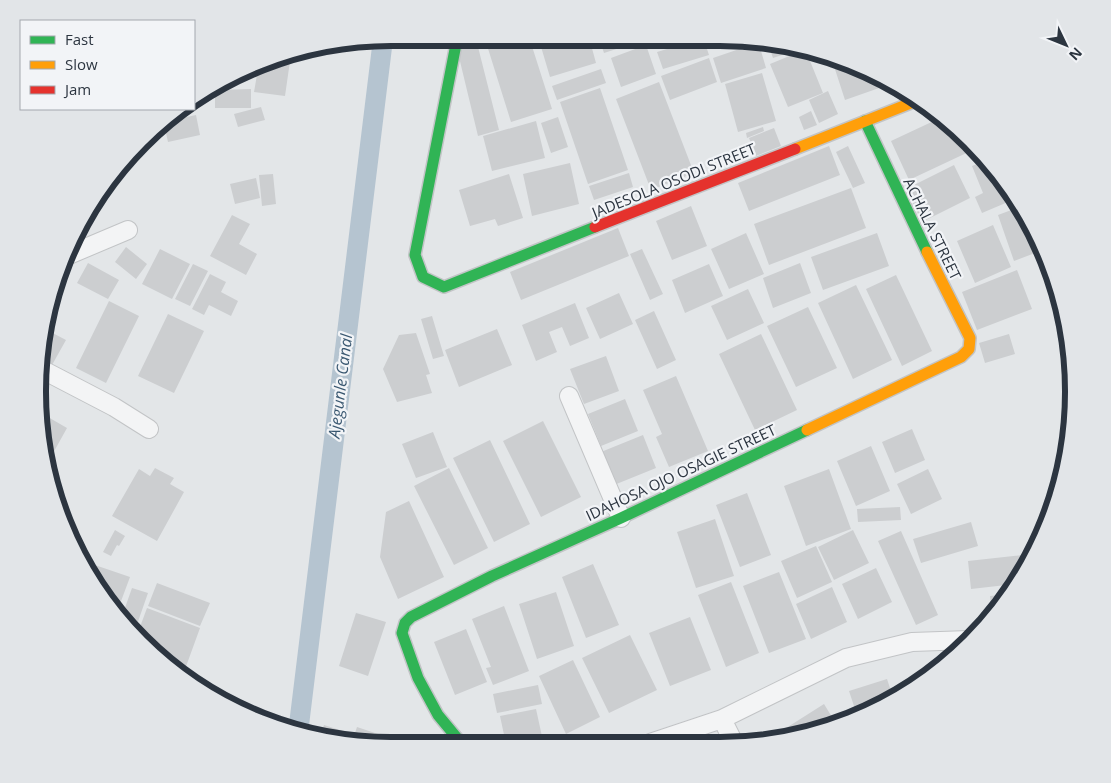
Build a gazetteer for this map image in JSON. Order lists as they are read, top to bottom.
{
  "streets": {
    "street": ["JADESOLA OSODI STREET", "ACHALA STREET", "IDAHOSA OJO OSAGIE STREET"]
  },
  "crossings": [
    ["JADESOLA OSODI STREET", "ACHALA STREET"],
    ["ACHALA STREET", "IDAHOSA OJO OSAGIE STREET"]
  ],
  "water": ["Ajegunle Canal"],
  "legend": ["Fast", "Slow", "Jam"],
  "north": "bottom right"
}
